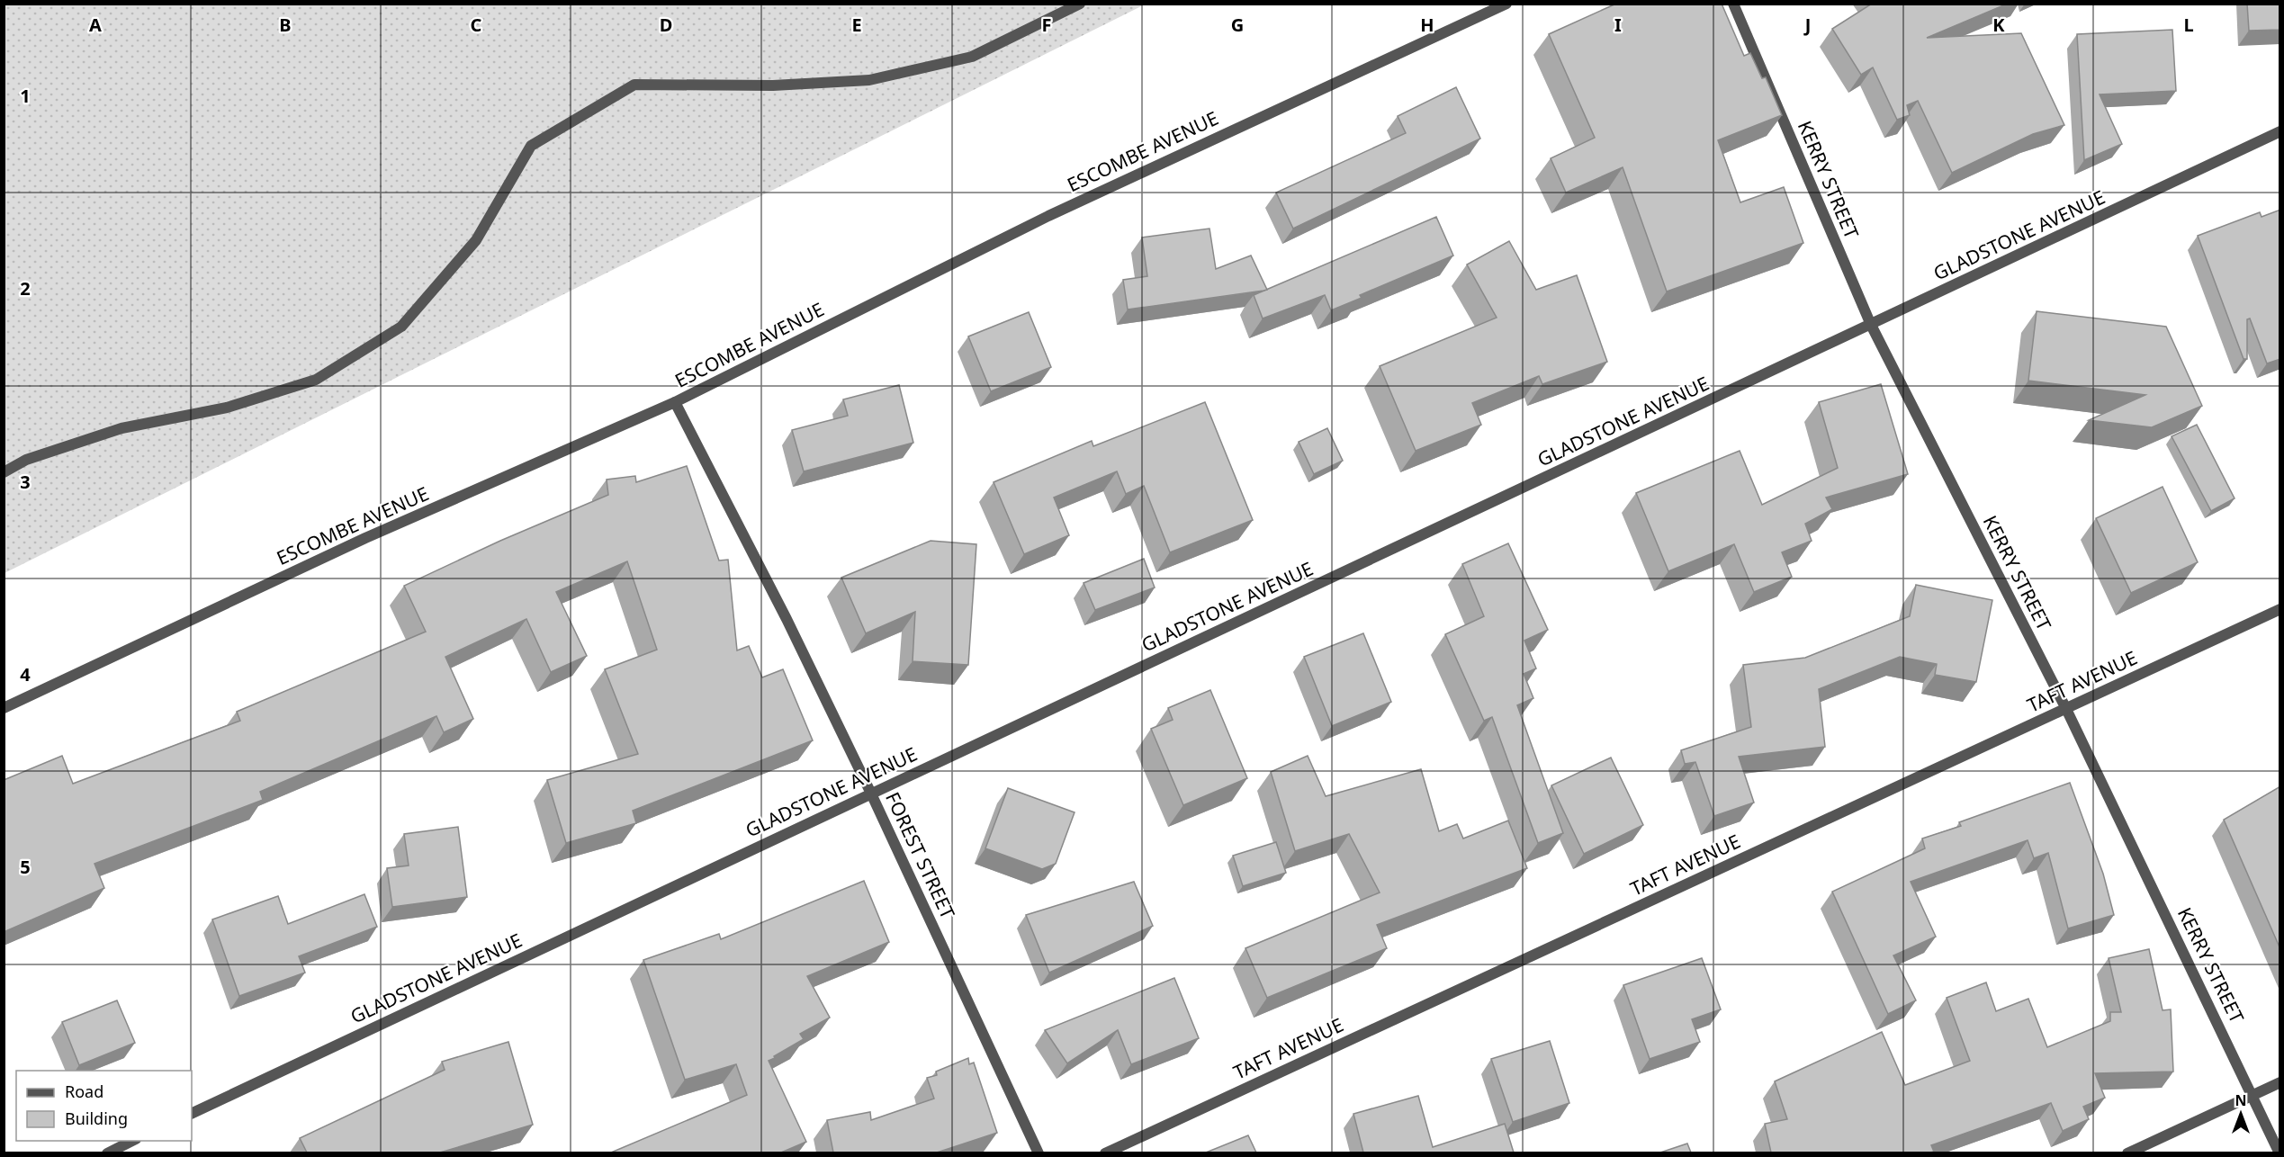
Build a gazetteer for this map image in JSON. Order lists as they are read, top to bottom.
{
  "streets": {
    "street": [
      "ESCOMBE AVENUE",
      "KERRY STREET",
      "GLADSTONE AVENUE",
      "TAFT AVENUE",
      "FOREST STREET"
    ]
  },
  "crossings": [
    ["ESCOMBE AVENUE", "FOREST STREET"],
    ["KERRY STREET", "GLADSTONE AVENUE"],
    ["KERRY STREET", "TAFT AVENUE"],
    ["GLADSTONE AVENUE", "FOREST STREET"]
  ],
  "legend": ["Road", "Building"],
  "north": "top",
  "grid": {
    "columns": [
      "A",
      "B",
      "C",
      "D",
      "E",
      "F",
      "G",
      "H",
      "I",
      "J",
      "K",
      "L"
    ],
    "rows": [
      "1",
      "2",
      "3",
      "4",
      "5"
    ]
  }
}
